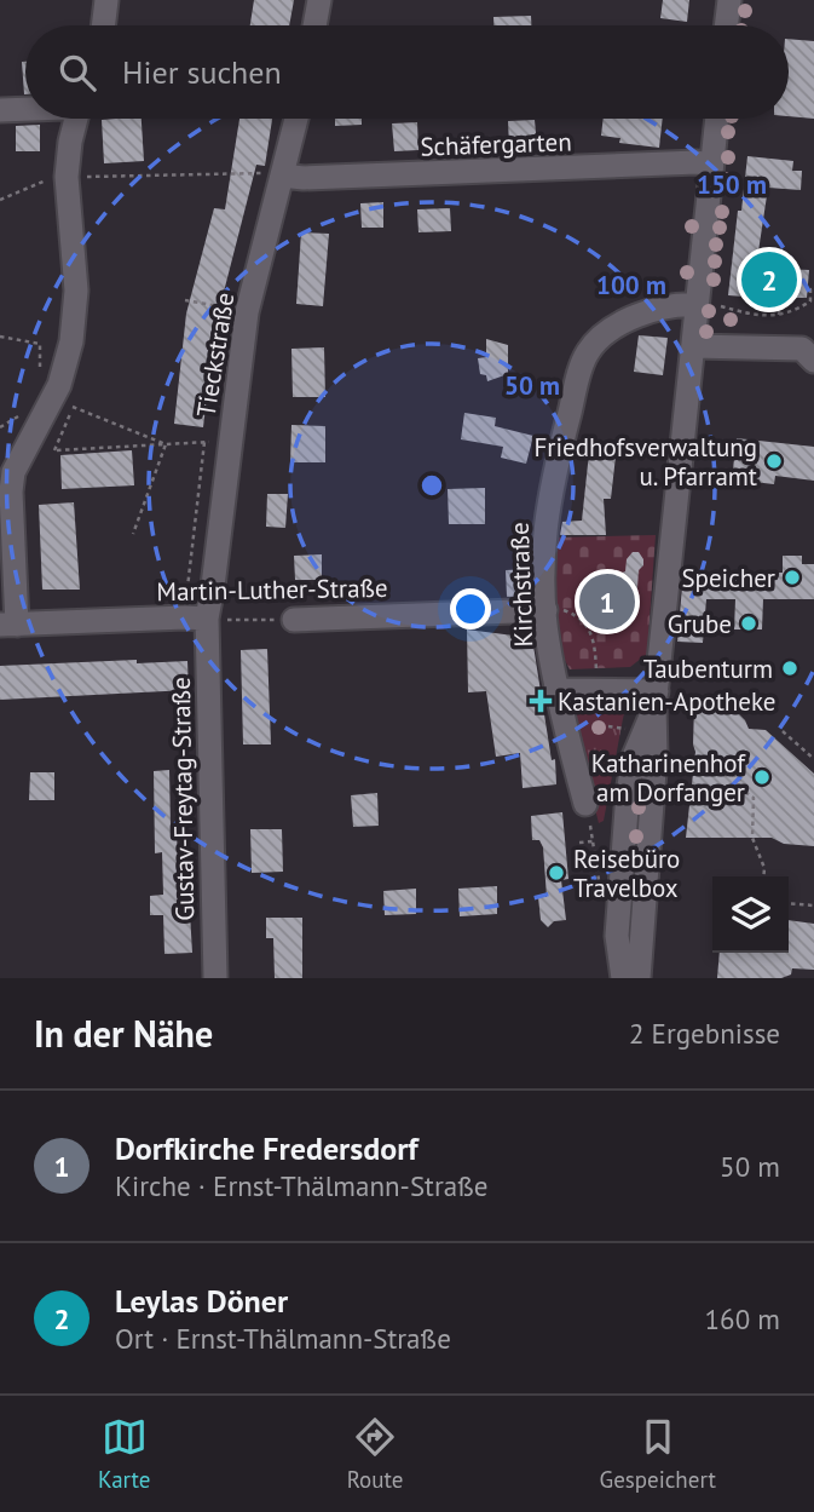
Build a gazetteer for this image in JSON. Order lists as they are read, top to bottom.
{
  "streets": {
    "street": [
      "Schäfergarten",
      "Tieckstraße",
      "Kirchstraße",
      "Martin-Luther-Straße",
      "Gustav-Freytag-Straße"
    ]
  },
  "crossings": [
    ["Schäfergarten", "Tieckstraße"],
    ["Tieckstraße", "Martin-Luther-Straße"],
    ["Tieckstraße", "Gustav-Freytag-Straße"],
    ["Kirchstraße", "Martin-Luther-Straße"],
    ["Martin-Luther-Straße", "Gustav-Freytag-Straße"]
  ],
  "places": {
    "other": [
      "Friedhofsverwaltung u. Pfarramt",
      "Speicher",
      "Grube",
      "Taubenturm",
      "Katharinenhof am Dorfanger",
      "Reisebüro Travelbox"
    ],
    "health": ["Kastanien-Apotheke"]
  },
  "page": {
    "search": "Hier suchen",
    "pins": ["2", "1"],
    "heading": ["In der Nähe", "2 Ergebnisse"],
    "list": [
      {
        "mark": "1",
        "name": "Dorfkirche Fredersdorf",
        "note": "Kirche · Ernst-Thälmann-Straße",
        "value": "50 m"
      },
      {
        "mark": "2",
        "name": "Leylas Döner",
        "note": "Ort · Ernst-Thälmann-Straße",
        "value": "160 m"
      }
    ],
    "nav": ["Karte", "Route", "Gespeichert"]
  },
  "rings": ["150 m", "100 m", "50 m"]
}
